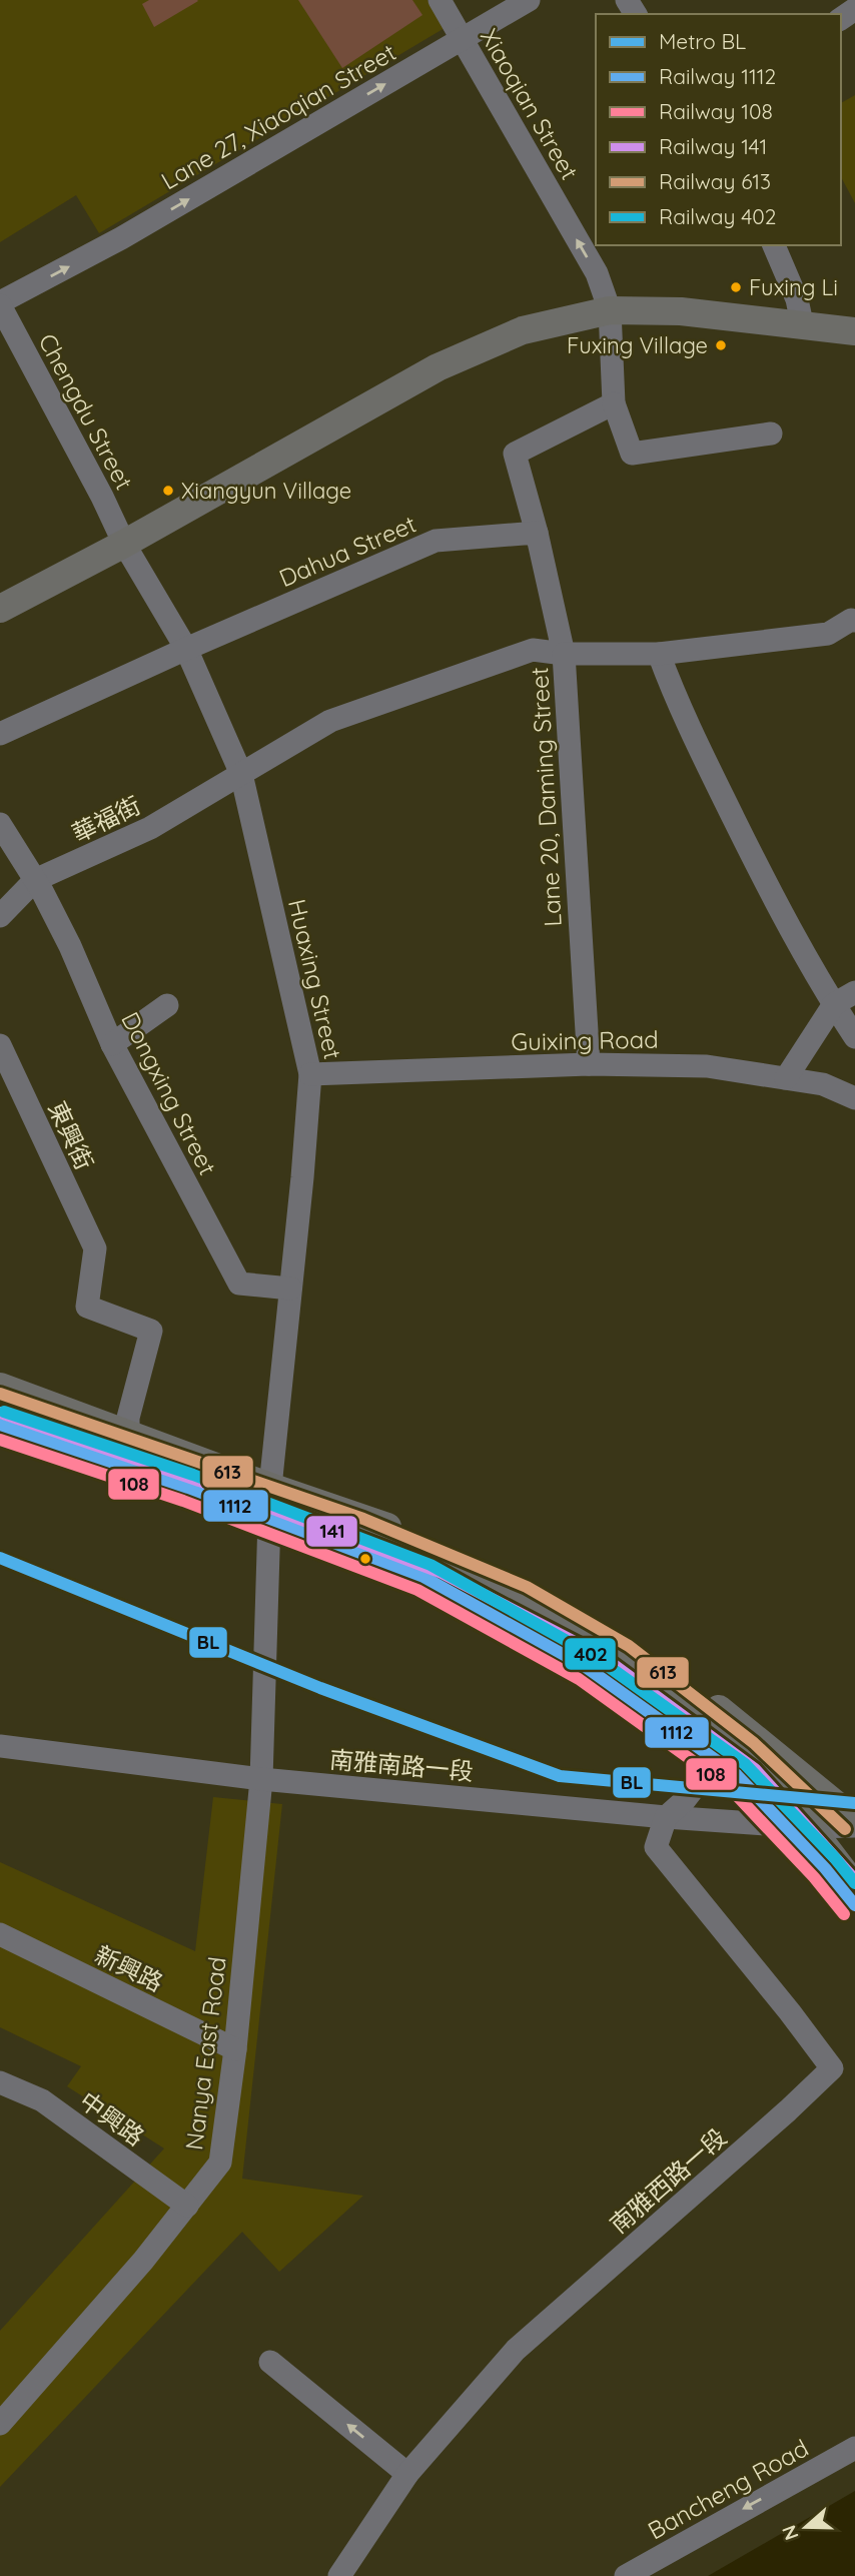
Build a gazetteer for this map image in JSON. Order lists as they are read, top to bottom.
{
  "streets": {
    "street": [
      "Xiaoqian Street",
      "Lane 27, Xiaoqian Street",
      "Chengdu Street",
      "Dahua Street",
      "Lane 20, Daming Street",
      "華福街",
      "Huaxing Street",
      "Guixing Road",
      "Dongxing Street",
      "東興街",
      "南雅南路一段",
      "新興路",
      "Nanya East Road",
      "中興路",
      "南雅西路一段",
      "Bancheng Road"
    ]
  },
  "crossings": [
    ["Xiaoqian Street", "Lane 27, Xiaoqian Street"],
    ["Lane 27, Xiaoqian Street", "Chengdu Street"],
    ["Dahua Street", "Huaxing Street"],
    ["Lane 20, Daming Street", "華福街"],
    ["Lane 20, Daming Street", "Guixing Road"],
    ["華福街", "Huaxing Street"],
    ["華福街", "Dongxing Street"],
    ["Huaxing Street", "Guixing Road"],
    ["Huaxing Street", "Dongxing Street"],
    ["Huaxing Street", "Nanya East Road"],
    ["南雅南路一段", "Nanya East Road"],
    ["南雅南路一段", "南雅西路一段"],
    ["新興路", "Nanya East Road"],
    ["Nanya East Road", "中興路"]
  ],
  "one_way": ["Xiaoqian Street", "Lane 27, Xiaoqian Street", "Bancheng Road"],
  "places": ["Fuxing Li", "Fuxing Village", "Xiangyun Village"],
  "lines": [
    "rail line 613",
    "rail line 402",
    "rail line 141",
    "rail line 1112",
    "rail line 108",
    "metro line BL"
  ],
  "legend": [
    "Metro BL",
    "Railway 1112",
    "Railway 108",
    "Railway 141",
    "Railway 613",
    "Railway 402"
  ],
  "north": "left"
}
